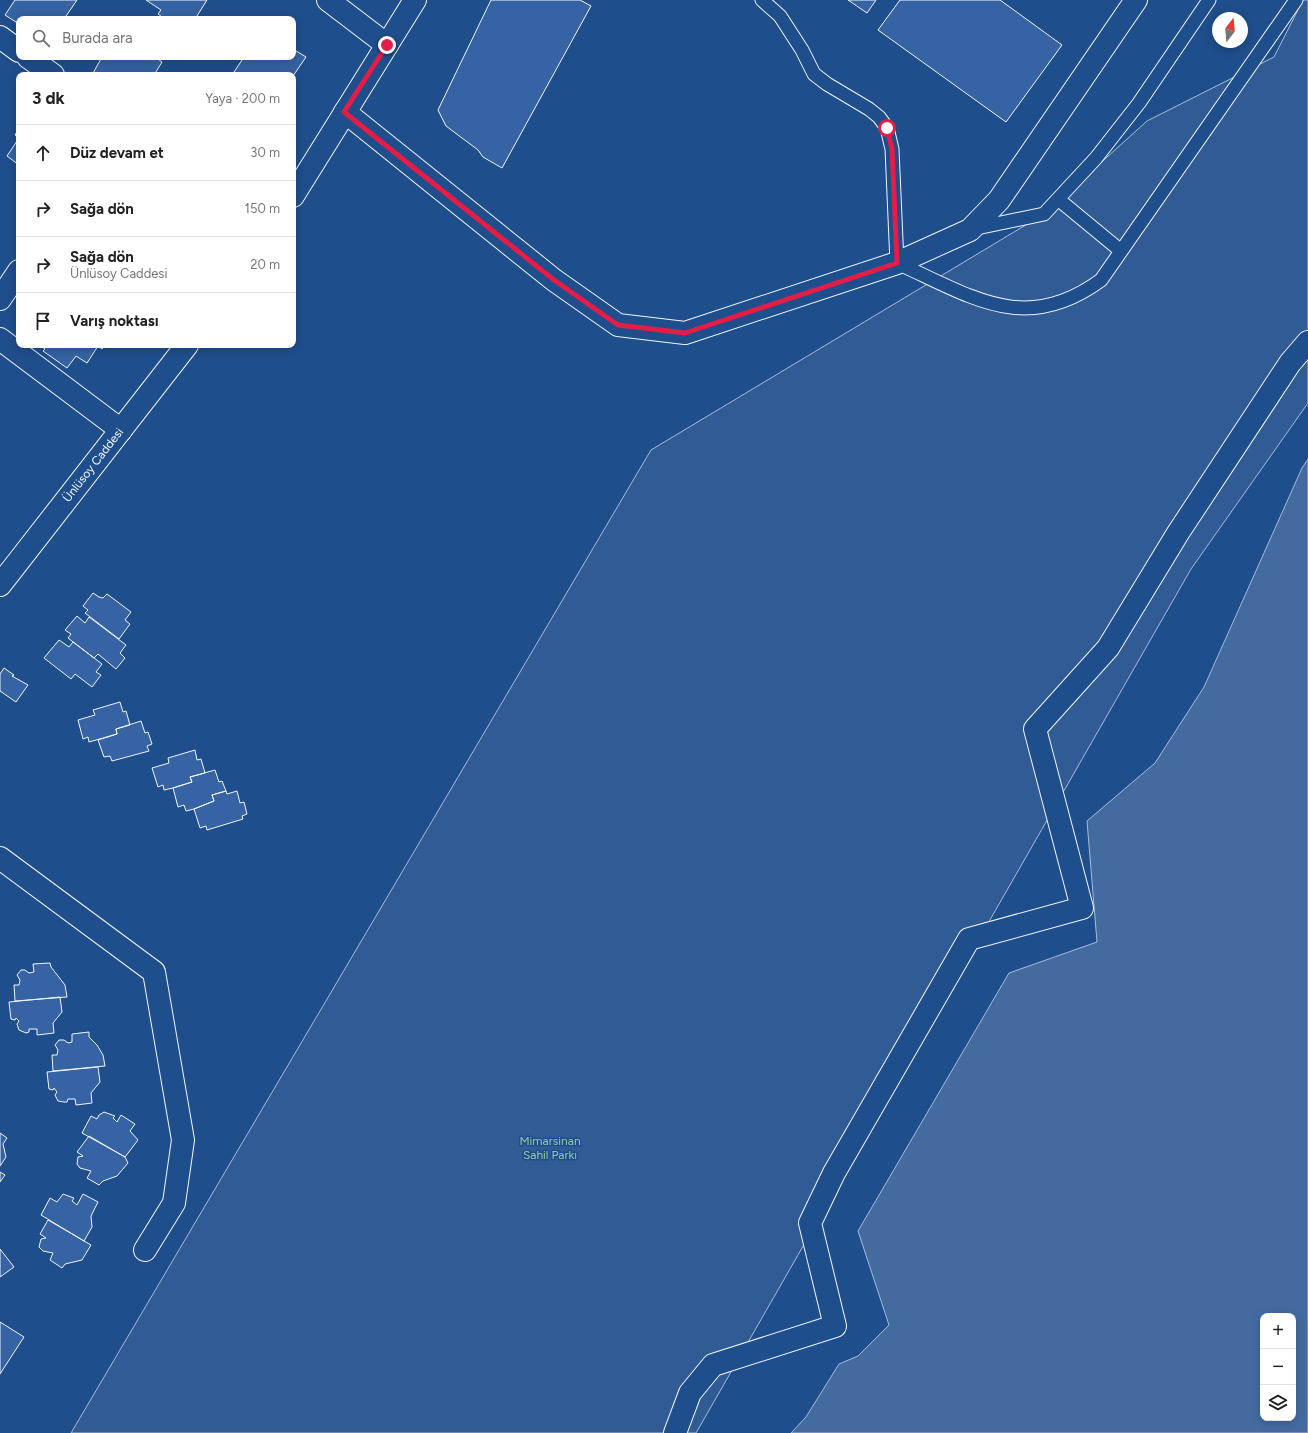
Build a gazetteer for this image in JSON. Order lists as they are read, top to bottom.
{
  "streets": {
    "street": ["Ünlüsoy Caddesi"]
  },
  "parks": ["Mimarsinan Sahil Parkı"],
  "north": "top",
  "page": {
    "search": "Burada ara",
    "heading": ["3 dk", "Yaya · 200 m"],
    "list": [
      ["Düz devam et", "30 m"],
      ["Sağa dön", "150 m"],
      ["Sağa dön", "Ünlüsoy Caddesi", "20 m"],
      "Varış noktası"
    ],
    "map_buttons": ["+", "−"]
  }
}
